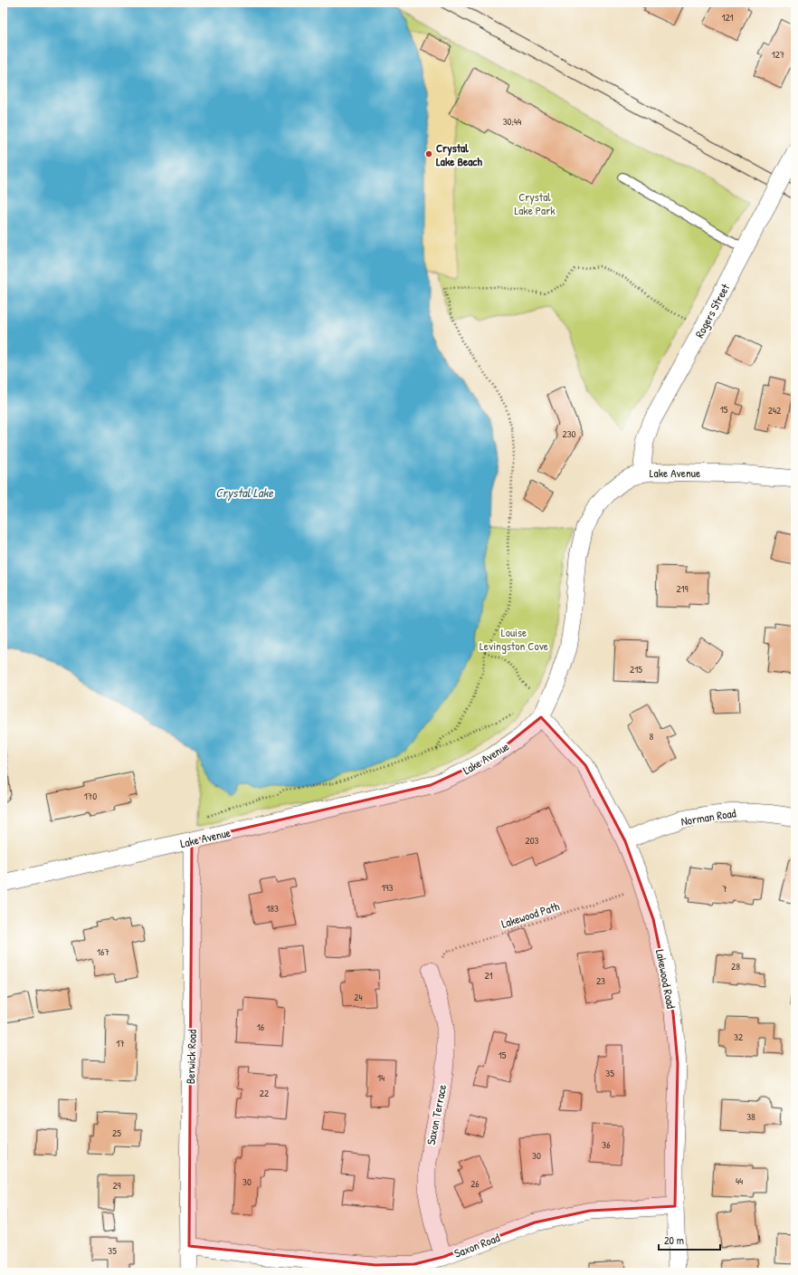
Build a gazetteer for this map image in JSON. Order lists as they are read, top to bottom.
{
  "streets": {
    "street": [
      "Rogers Street",
      "Lake Avenue",
      "Norman Road",
      "Lakewood Road",
      "Berwick Road",
      "Saxon Terrace",
      "Saxon Road"
    ],
    "path": ["Lakewood Path"]
  },
  "crossings": [
    ["Rogers Street", "Lake Avenue"],
    ["Lake Avenue", "Lakewood Road"],
    ["Lake Avenue", "Berwick Road"],
    ["Norman Road", "Lakewood Road"],
    ["Lakewood Path", "Lakewood Road"],
    ["Lakewood Path", "Saxon Terrace"],
    ["Lakewood Road", "Saxon Road"],
    ["Berwick Road", "Saxon Road"],
    ["Saxon Terrace", "Saxon Road"]
  ],
  "water": ["Crystal Lake"],
  "parks": ["Crystal Lake Park", "Louise Levingston Cove"],
  "places": ["Crystal Lake Beach"],
  "house_numbers": [
    "121",
    "127",
    "30;44",
    "15",
    "242",
    "230",
    "219",
    "215",
    "8",
    "170",
    "203",
    "193",
    "7",
    "183",
    "167",
    "28",
    "21",
    "23",
    "24",
    "16",
    "32",
    "17",
    "15",
    "35",
    "14",
    "22",
    "38",
    "25",
    "36",
    "30",
    "44",
    "30",
    "26",
    "29",
    "35"
  ],
  "scale_bar": "20 m"
}
